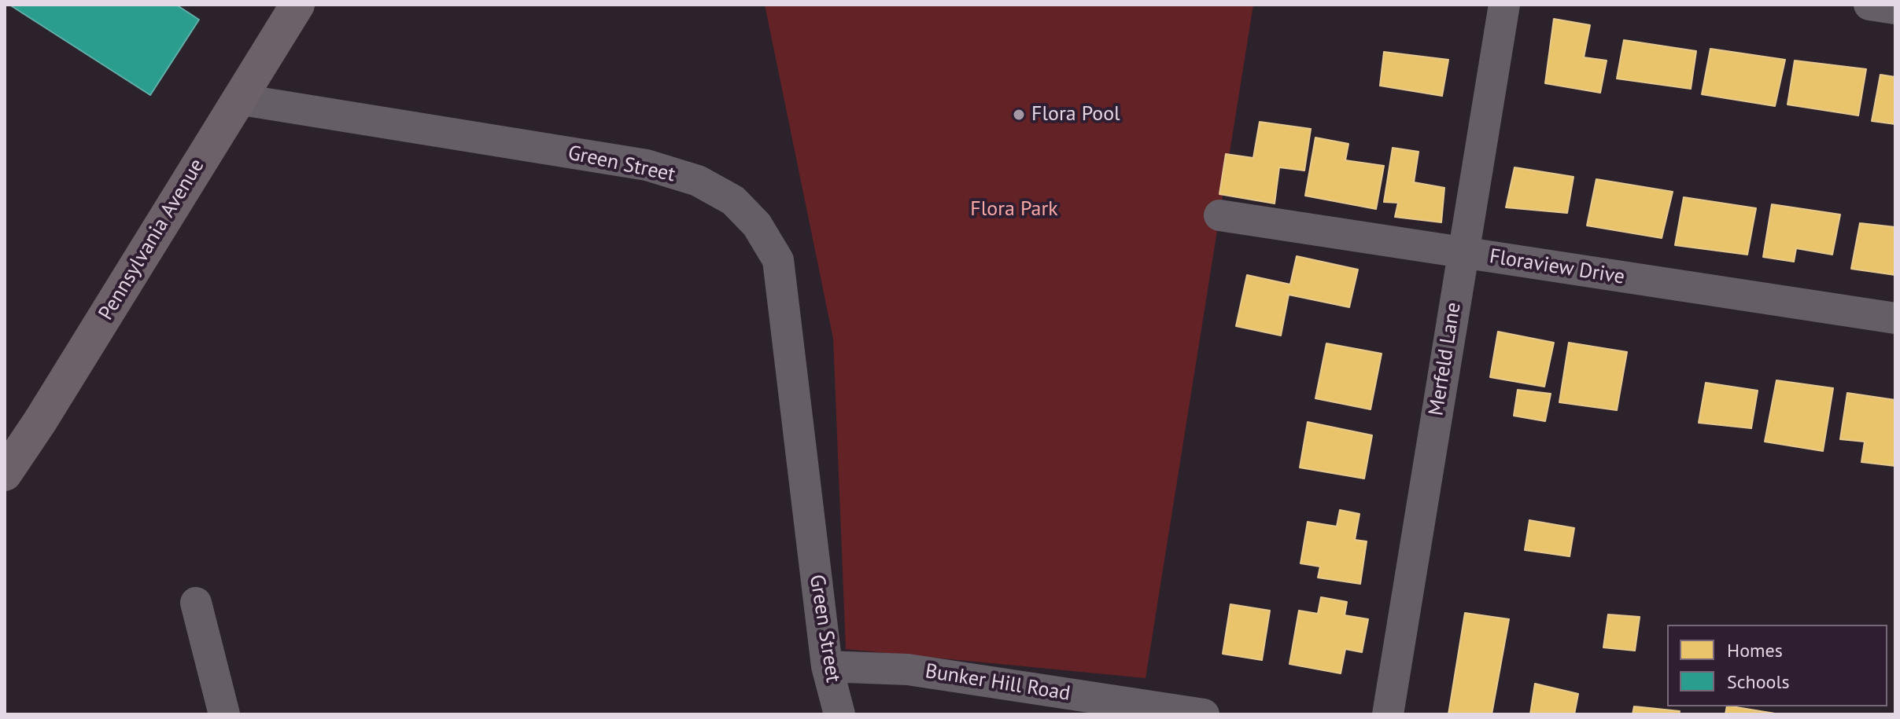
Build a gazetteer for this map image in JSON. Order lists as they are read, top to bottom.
{
  "streets": {
    "main road": ["Pennsylvania Avenue"],
    "street": [
      "Green Street",
      "Floraview Drive",
      "Merfeld Lane",
      "Bunker Hill Road"
    ]
  },
  "crossings": [
    ["Green Street", "Pennsylvania Avenue"],
    ["Green Street", "Bunker Hill Road"],
    ["Floraview Drive", "Merfeld Lane"]
  ],
  "parks": ["Flora Park"],
  "places": ["Flora Pool"],
  "legend": ["Homes", "Schools"]
}
